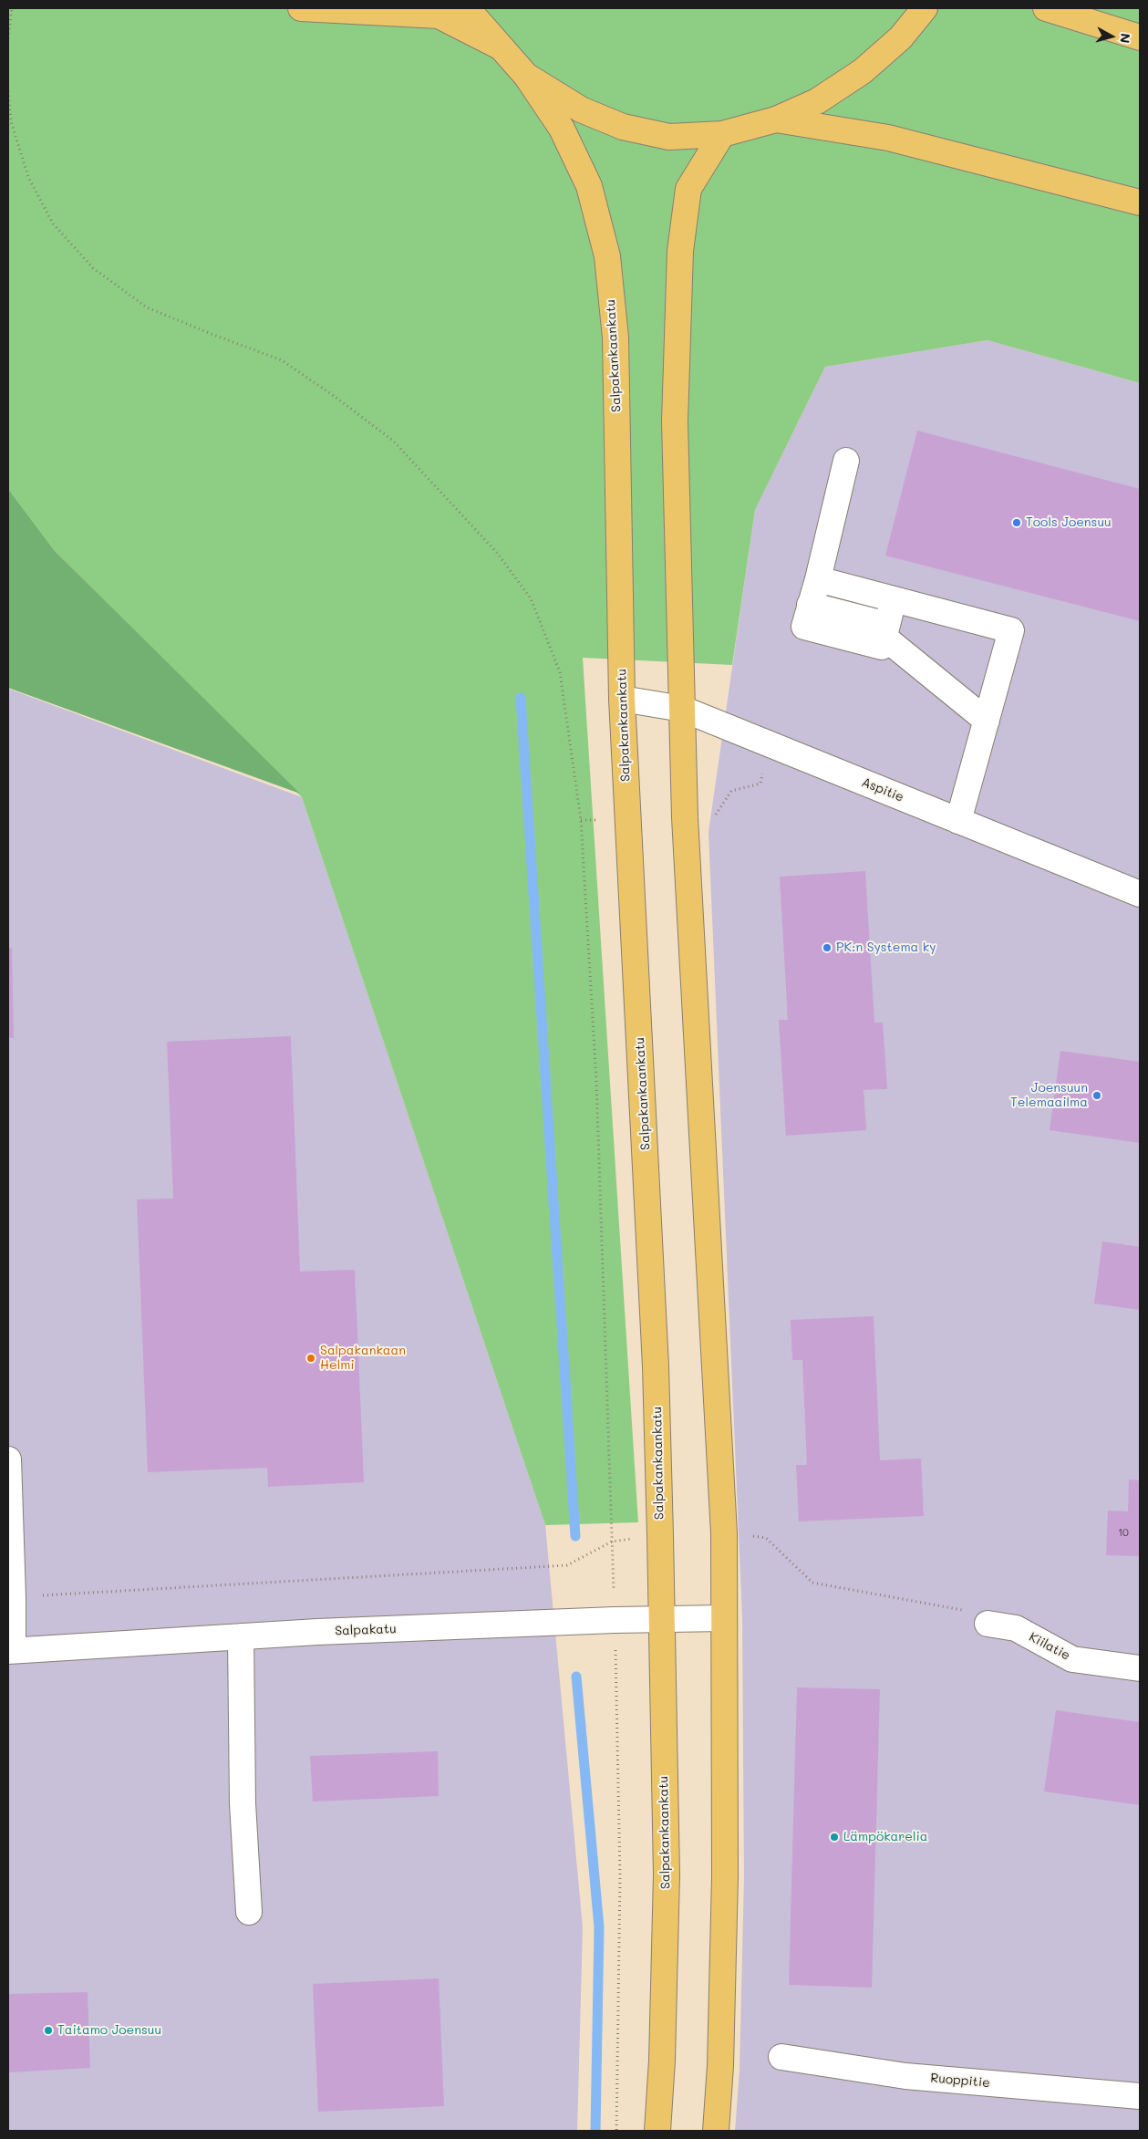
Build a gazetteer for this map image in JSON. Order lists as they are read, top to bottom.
{
  "streets": {
    "main road": ["Salpakankaankatu"],
    "street": [
      "Aspitie",
      "Salpakatu",
      "Kiilatie",
      "Ruoppitie"
    ]
  },
  "crossings": [
    ["Salpakankaankatu", "Aspitie"],
    ["Salpakankaankatu", "Salpakatu"]
  ],
  "places": [
    "Tools Joensuu",
    "PK:n Systema ky",
    "Joensuun Telemaailma",
    "Salpakankaan Helmi",
    "Lämpökarelia",
    "Taitamo Joensuu"
  ],
  "house_numbers": ["10"],
  "north": "right"
}
